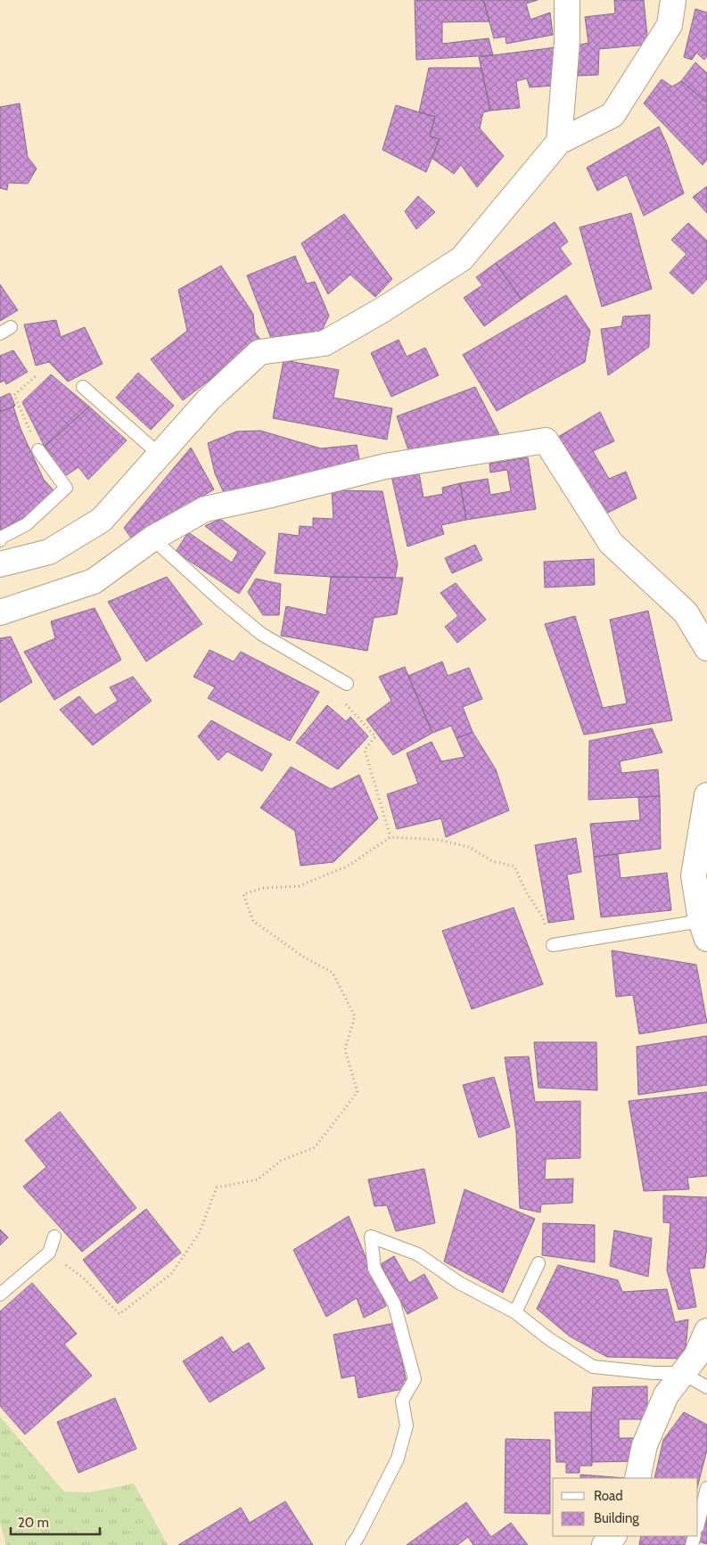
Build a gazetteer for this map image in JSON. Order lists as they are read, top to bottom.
{
  "legend": ["Road", "Building"],
  "scale_bar": "20 m"
}
